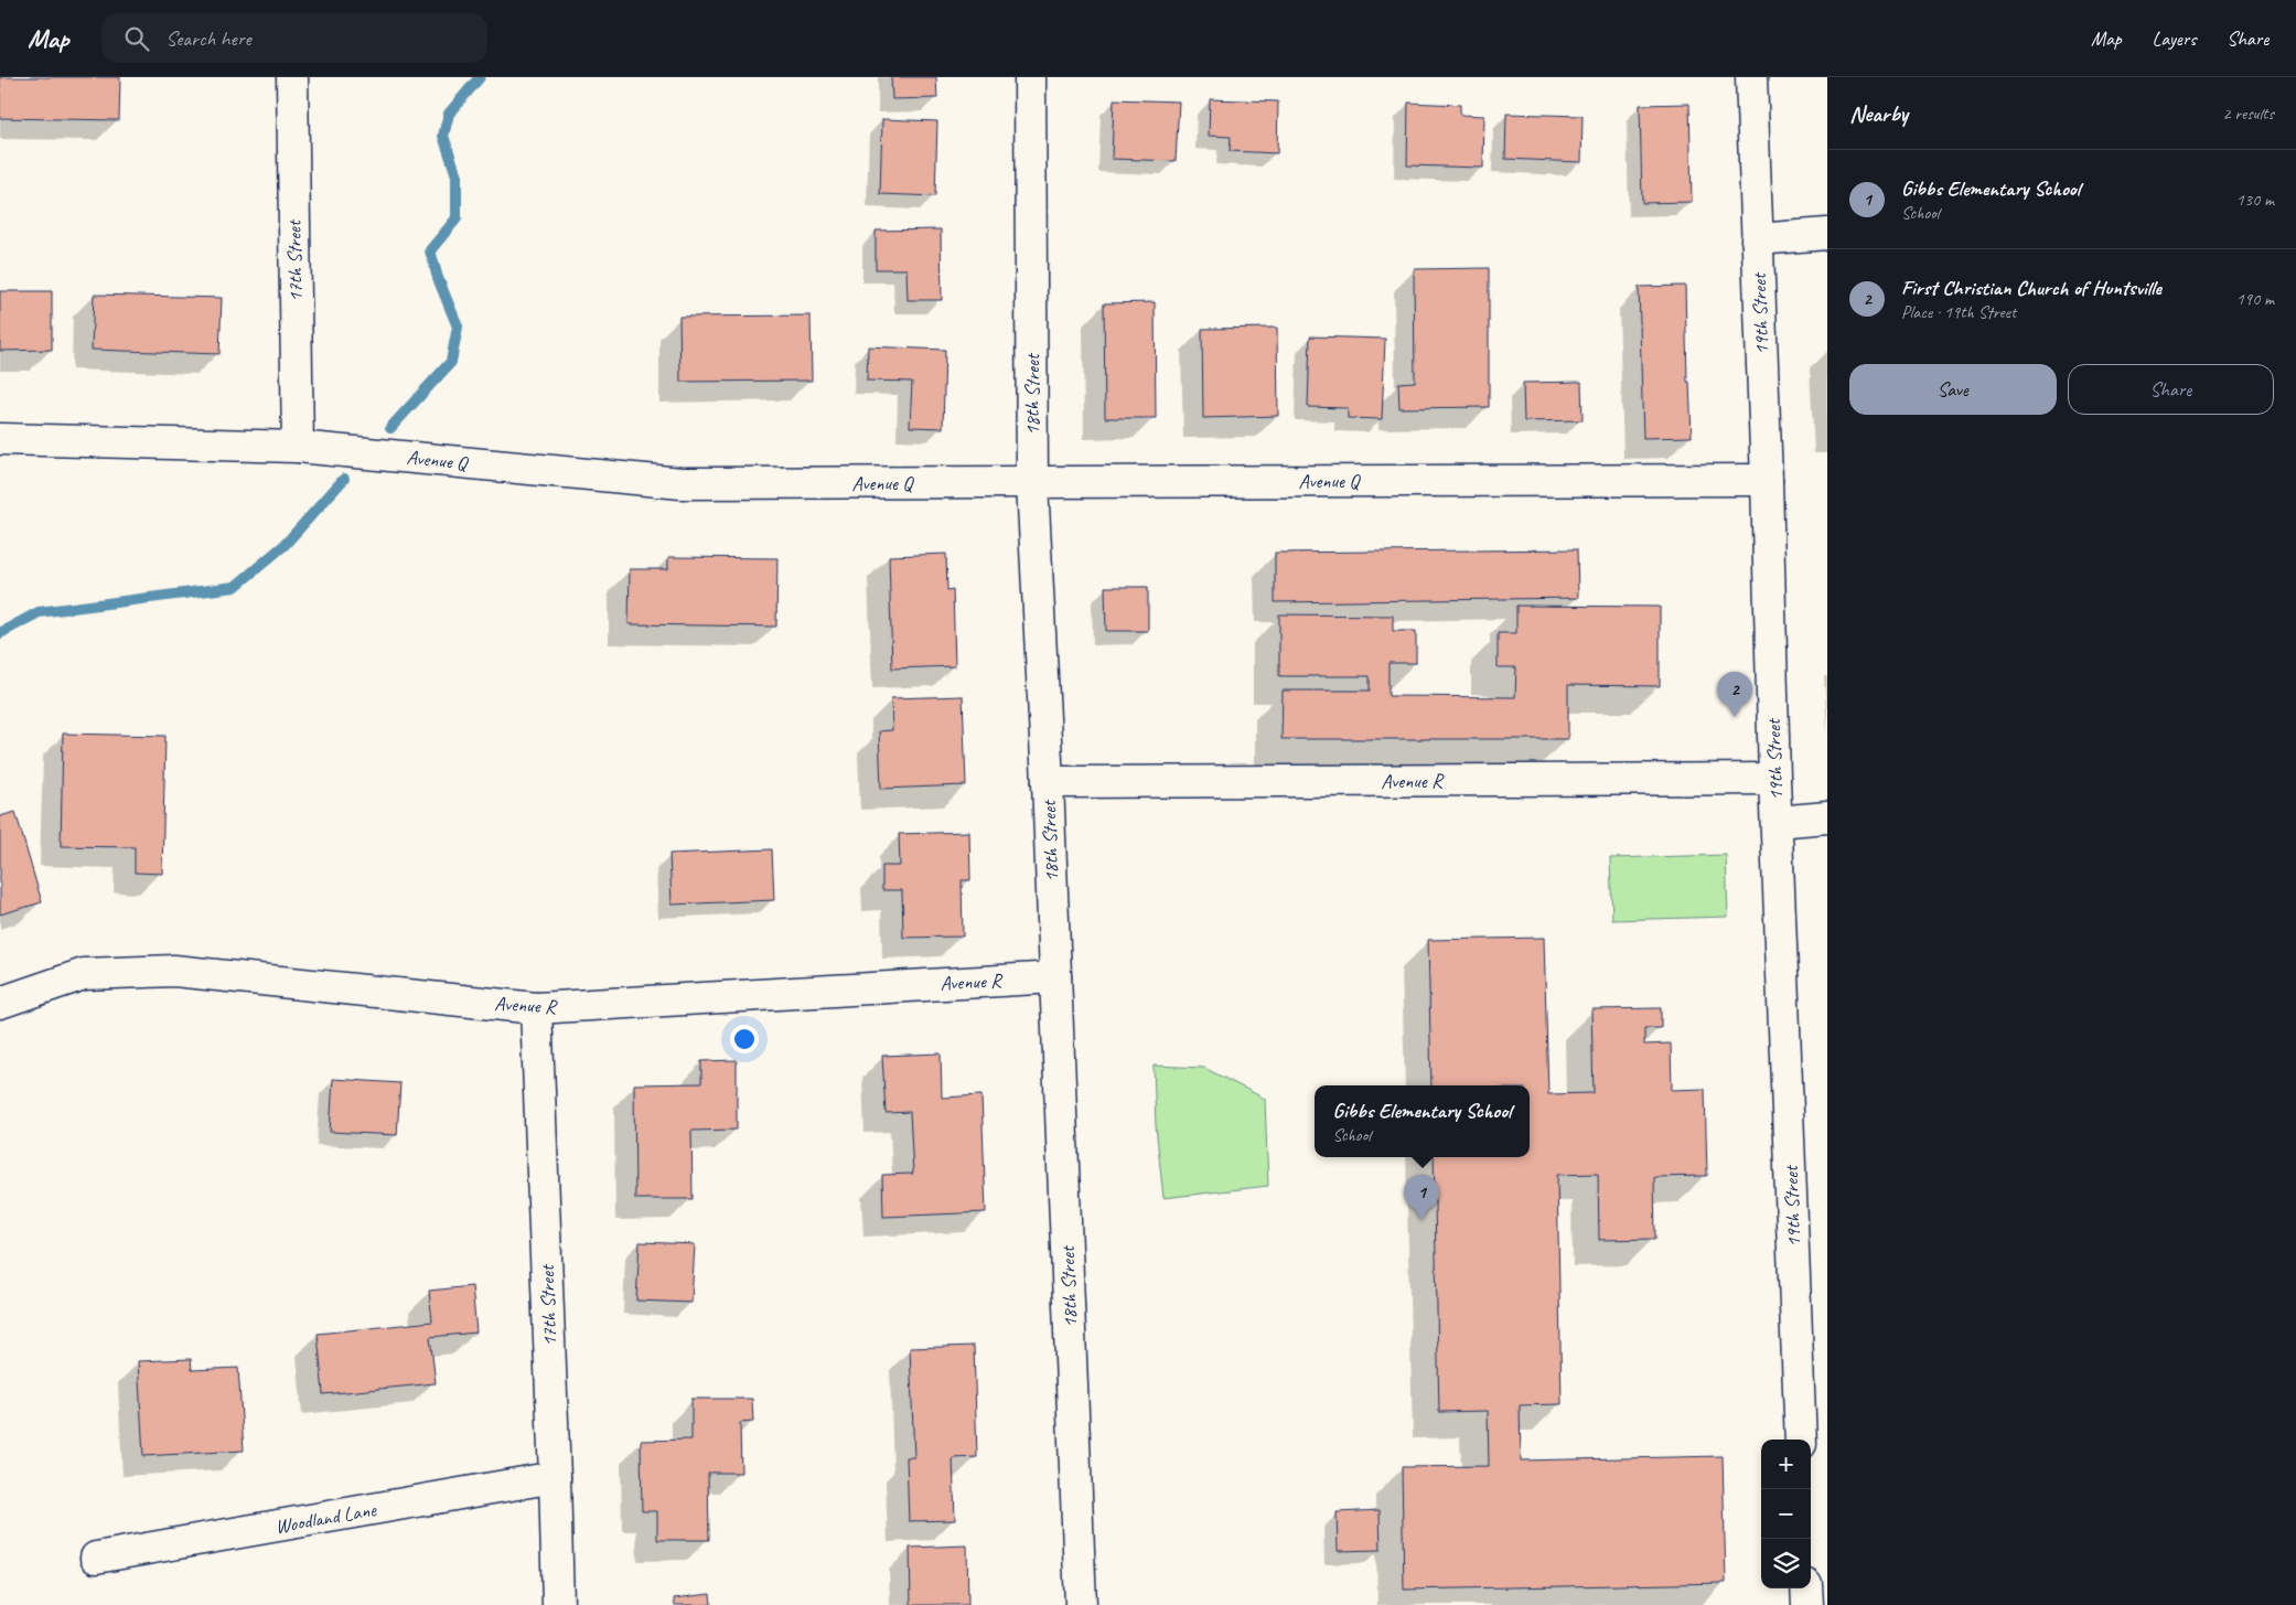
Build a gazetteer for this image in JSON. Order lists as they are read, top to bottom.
{
  "streets": {
    "street": [
      "17th Street",
      "19th Street",
      "18th Street",
      "Avenue Q",
      "Avenue R",
      "Woodland Lane"
    ]
  },
  "crossings": [
    ["17th Street", "Avenue Q"],
    ["17th Street", "Avenue R"],
    ["17th Street", "Woodland Lane"],
    ["19th Street", "Avenue Q"],
    ["19th Street", "Avenue R"],
    ["18th Street", "Avenue Q"],
    ["18th Street", "Avenue R"]
  ],
  "page": {
    "header": "Map",
    "search": "Search here",
    "nav": ["Map", "Layers", "Share"],
    "heading": ["Nearby", "2 results"],
    "list": [
      {
        "mark": "1",
        "name": "Gibbs Elementary School",
        "note": "School",
        "value": "130 m"
      },
      {
        "mark": "2",
        "name": "First Christian Church of Huntsville",
        "note": "Place · 19th Street",
        "value": "190 m"
      }
    ],
    "buttons": ["Save", "Share"],
    "pins": ["2", "1"],
    "popup": ["Gibbs Elementary School", "School"],
    "map_buttons": ["+", "−"]
  }
}
